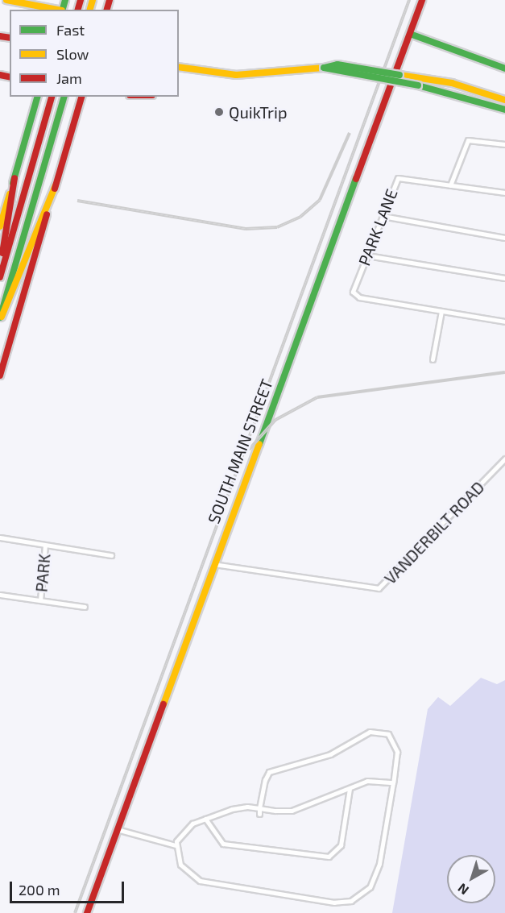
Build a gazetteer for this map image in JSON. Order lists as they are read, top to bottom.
{
  "streets": {
    "main road": ["SOUTH MAIN STREET"],
    "street": ["PARK LANE", "VANDERBILT ROAD", "PARK"]
  },
  "crossings": [
    ["SOUTH MAIN STREET", "VANDERBILT ROAD"]
  ],
  "places": ["QuikTrip"],
  "legend": ["Fast", "Slow", "Jam"],
  "scale_bar": "200 m",
  "north": "bottom left"
}
